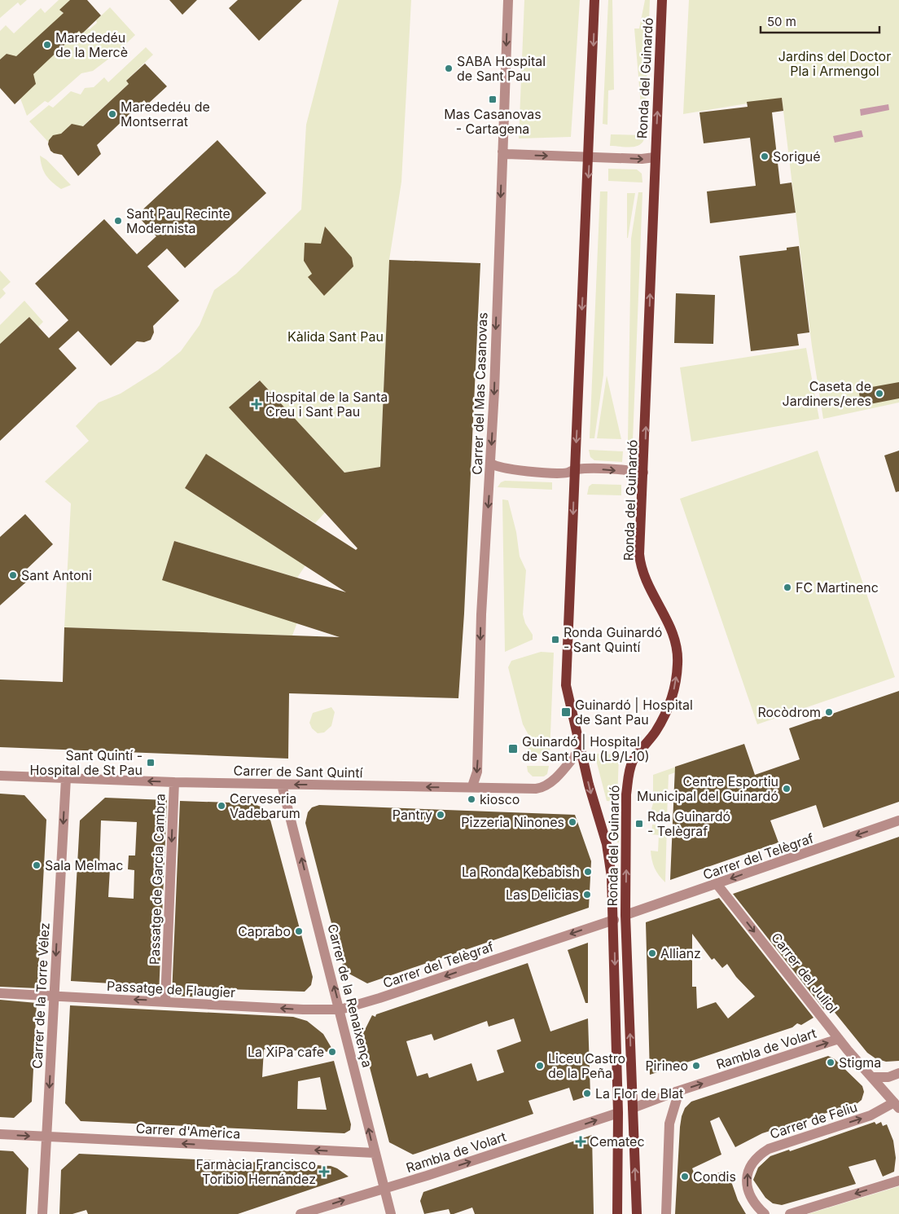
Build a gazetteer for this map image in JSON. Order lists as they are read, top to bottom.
{
  "streets": {
    "main road": ["Ronda del Guinardó"],
    "street": [
      "Carrer del Mas Casanovas",
      "Carrer de Sant Quintí",
      "Carrer del Telègraf",
      "Passatge de Garcia Cambra",
      "Carrer del Juliol",
      "Passatge de Flaugier",
      "Carrer de la Torre Vélez",
      "Carrer de la Renaixença",
      "Rambla de Volart",
      "Carrer de Feliu",
      "Carrer d'Amèrica"
    ]
  },
  "crossings": [
    ["Ronda del Guinardó", "Carrer de Sant Quintí"],
    ["Ronda del Guinardó", "Carrer del Telègraf"],
    ["Ronda del Guinardó", "Rambla de Volart"],
    ["Carrer del Mas Casanovas", "Carrer de Sant Quintí"],
    ["Carrer de Sant Quintí", "Passatge de Garcia Cambra"],
    ["Carrer de Sant Quintí", "Carrer de la Torre Vélez"],
    ["Carrer de Sant Quintí", "Carrer de la Renaixença"],
    ["Carrer del Telègraf", "Carrer del Juliol"],
    ["Carrer del Telègraf", "Passatge de Flaugier"],
    ["Carrer del Telègraf", "Carrer de la Renaixença"],
    ["Passatge de Garcia Cambra", "Passatge de Flaugier"],
    ["Carrer del Juliol", "Rambla de Volart"],
    ["Carrer del Juliol", "Carrer de Feliu"],
    ["Passatge de Flaugier", "Carrer de la Torre Vélez"],
    ["Passatge de Flaugier", "Carrer de la Renaixença"],
    ["Carrer de la Torre Vélez", "Carrer d'Amèrica"],
    ["Carrer de la Renaixença", "Rambla de Volart"],
    ["Carrer de la Renaixença", "Carrer d'Amèrica"]
  ],
  "one_way": [
    "Carrer del Mas Casanovas",
    "Carrer de Sant Quintí",
    "Carrer del Telègraf",
    "Passatge de Garcia Cambra",
    "Carrer del Juliol",
    "Passatge de Flaugier",
    "Carrer de la Torre Vélez",
    "Carrer de la Renaixença",
    "Rambla de Volart"
  ],
  "parks": ["Jardins del Doctor Pla i Armengol", "Kàlida Sant Pau"],
  "places": {
    "other": [
      "Marededéu de la Mercè",
      "SABA Hospital de Sant Pau",
      "Marededéu de Montserrat",
      "Sorigué",
      "Sant Pau Recinte Modernista",
      "Caseta de Jardiners/eres",
      "Sant Antoni",
      "FC Martinenc",
      "Rocòdrom",
      "Centre Esportiu Municipal del Guinardó",
      "kiosco",
      "Cerveseria Vadebarum",
      "Pantry",
      "Pizzeria Ninones",
      "Sala Melmac",
      "La Ronda Kebabish",
      "Las Delicias",
      "Caprabo",
      "Allianz",
      "La XiPa cafe",
      "Stigma",
      "Liceu Castro de la Peña",
      "Pirineo",
      "La Flor de Blat",
      "Condis"
    ],
    "transit": [
      "Mas Casanovas - Cartagena",
      "Ronda Guinardó - Sant Quintí",
      "Guinardó | Hospital de Sant Pau",
      "Guinardó | Hospital de Sant Pau (L9/L10)",
      "Sant Quintí - Hospital de St Pau",
      "Rda Guinardó - Telègraf"
    ],
    "health": ["Hospital de la Santa Creu i Sant Pau", "Cematec", "Farmàcia Francisco Toribio Hernández"]
  },
  "scale_bar": "50 m"
}
